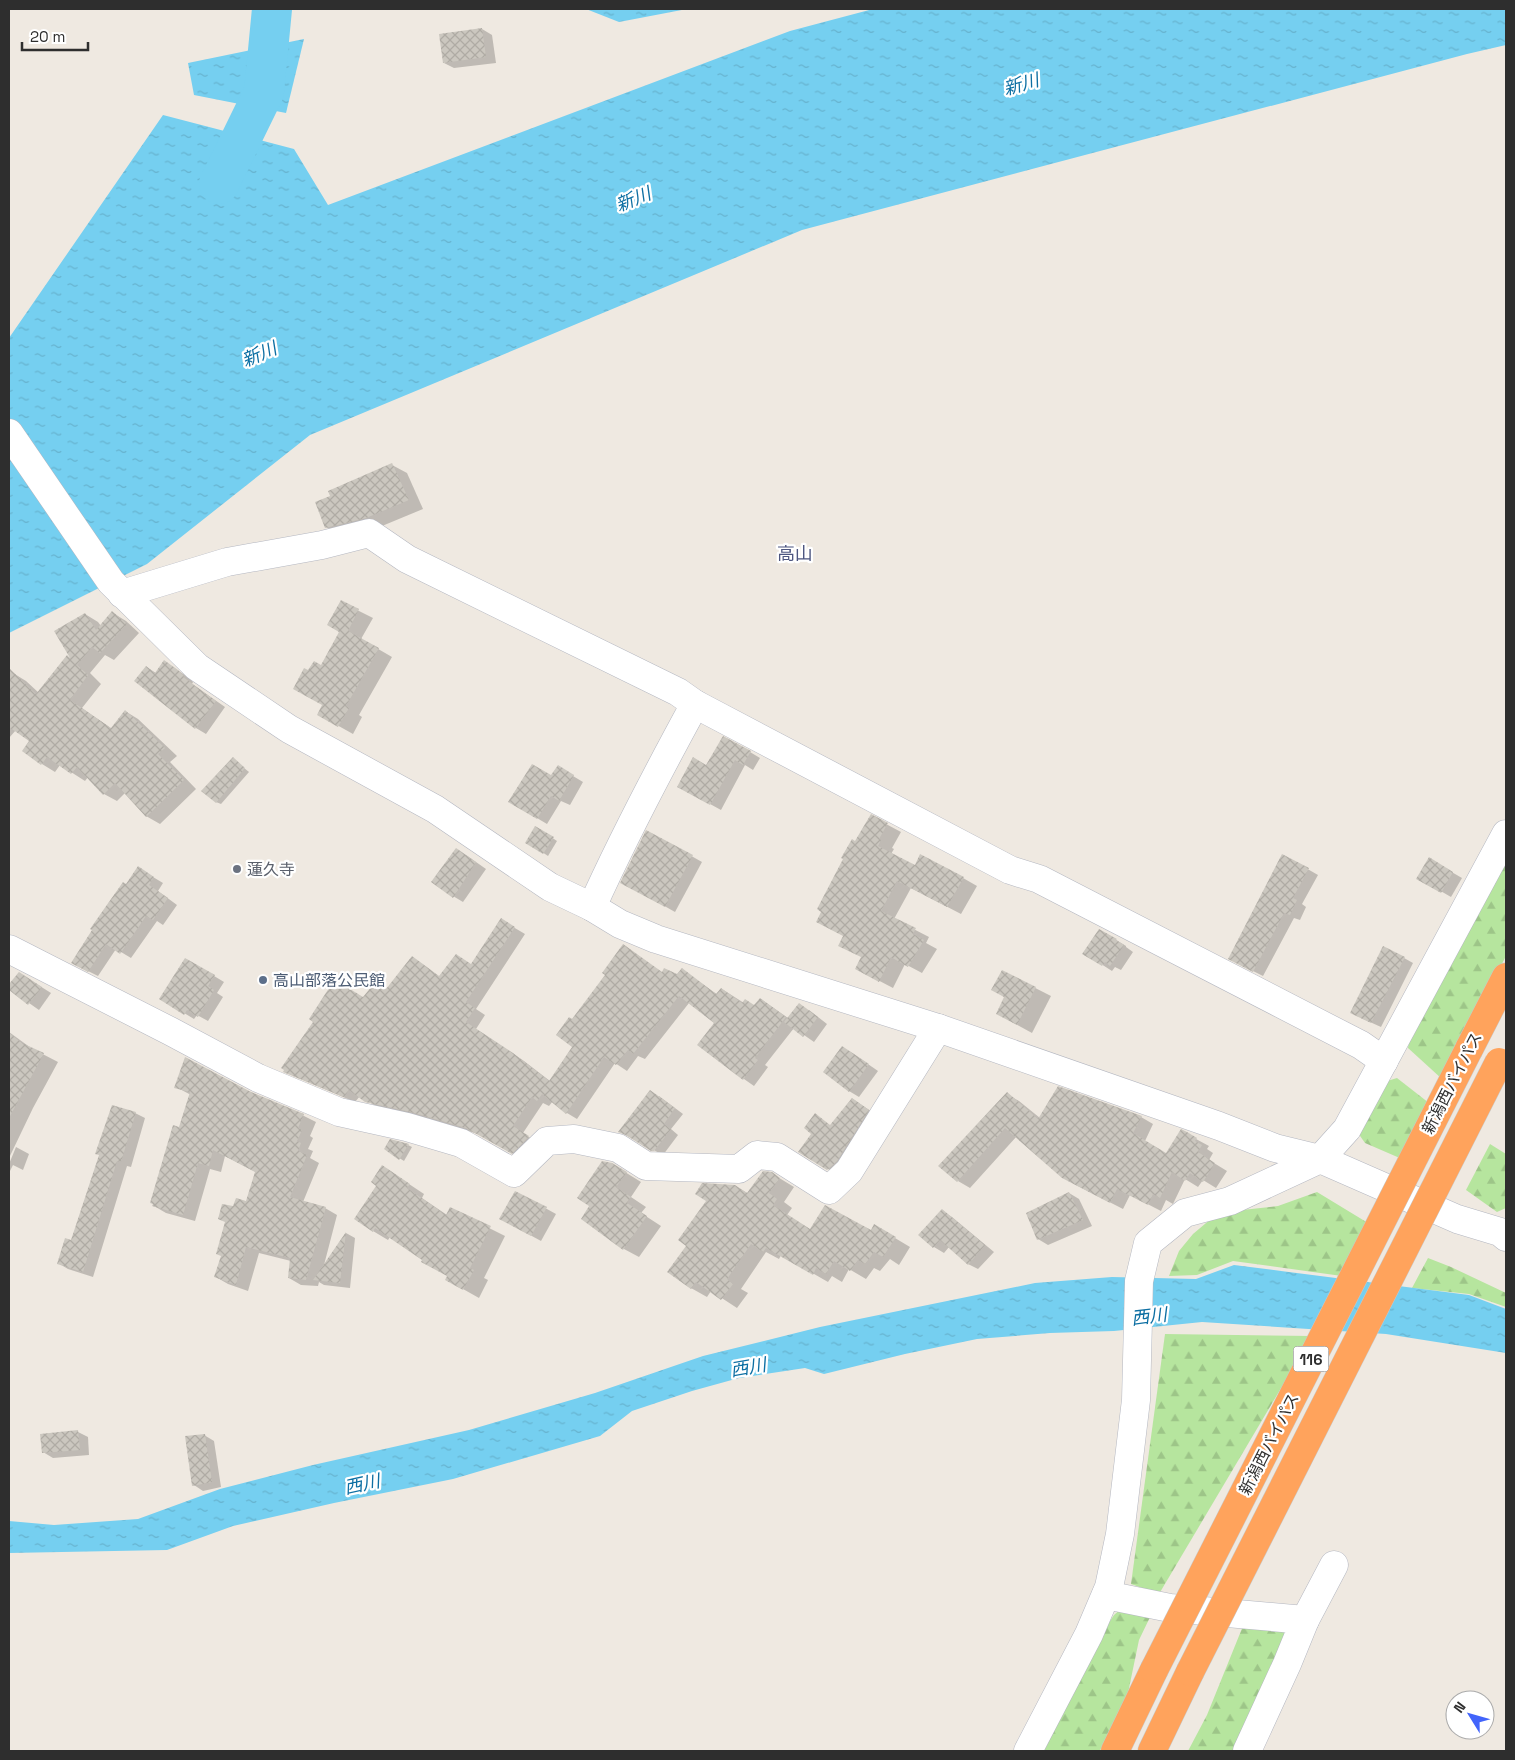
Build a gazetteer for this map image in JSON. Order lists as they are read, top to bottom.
{
  "streets": {
    "highway": ["新潟西バイパス", "116"]
  },
  "districts": ["高山"],
  "water": ["新川", "西川"],
  "places": ["蓮久寺", "高山部落公民館"],
  "scale_bar": "20 m",
  "north": "top left"
}
